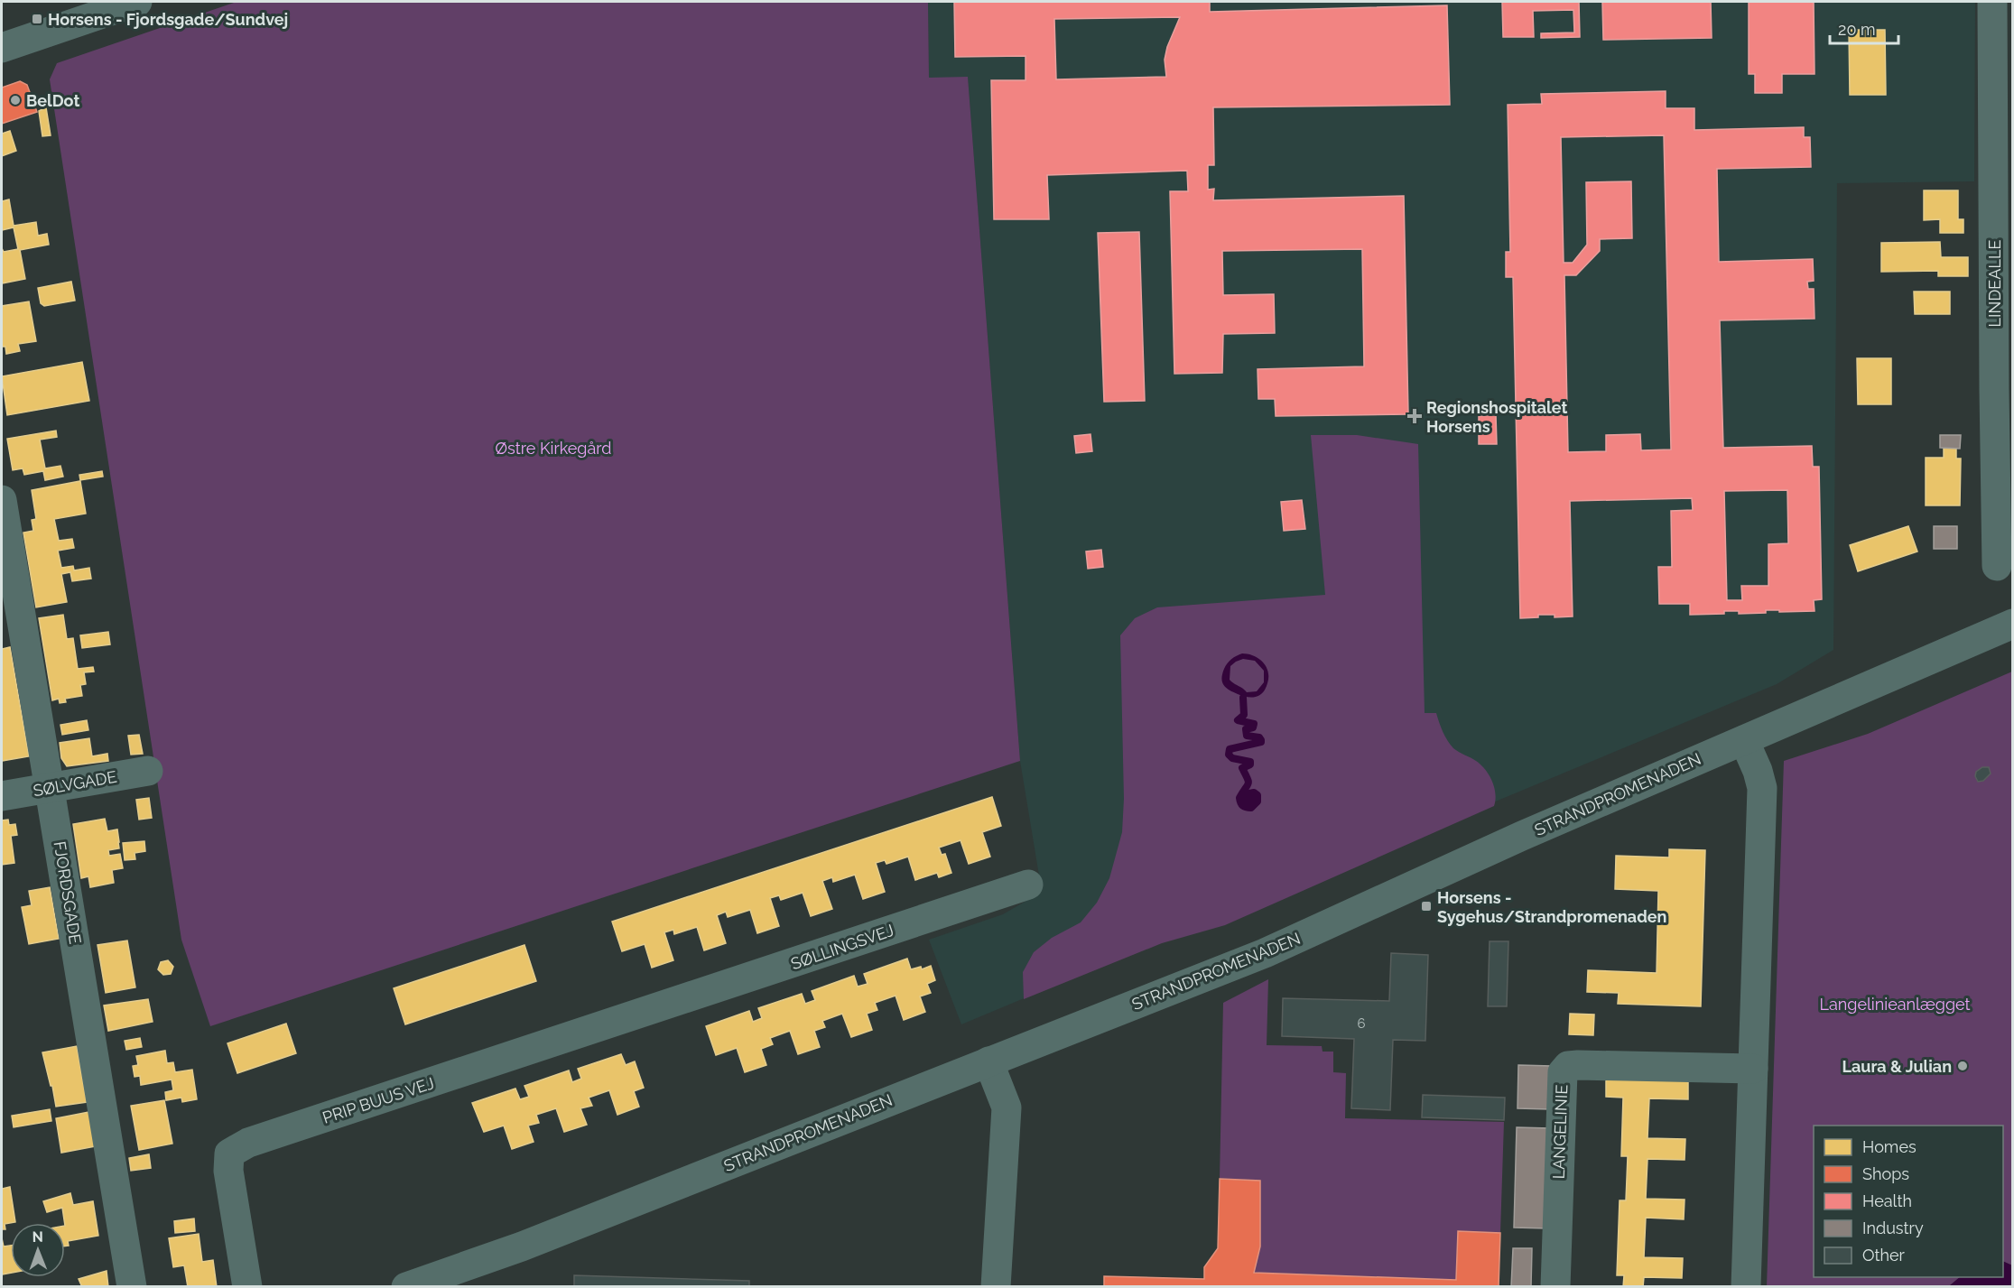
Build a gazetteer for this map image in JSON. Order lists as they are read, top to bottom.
{
  "streets": {
    "street": [
      "LINDEALLE",
      "SØLVGADE",
      "STRANDPROMENADEN",
      "FJORDSGADE",
      "SØLLINGSVEJ",
      "PRIP BUUS VEJ",
      "LANGELINIE"
    ]
  },
  "crossings": [
    ["SØLVGADE", "FJORDSGADE"],
    ["SØLLINGSVEJ", "PRIP BUUS VEJ"]
  ],
  "parks": ["Østre Kirkegård", "Langelinieanlægget"],
  "places": {
    "transit": ["Horsens - Fjordsgade/Sundvej", "Horsens - Sygehus/Strandpromenaden"],
    "other": ["BelDot", "Laura & Julian"],
    "health": ["Regionshospitalet Horsens"]
  },
  "house_numbers": ["6"],
  "legend": [
    "Homes",
    "Shops",
    "Health",
    "Industry",
    "Other"
  ],
  "scale_bar": "20 m",
  "north": "top"
}
